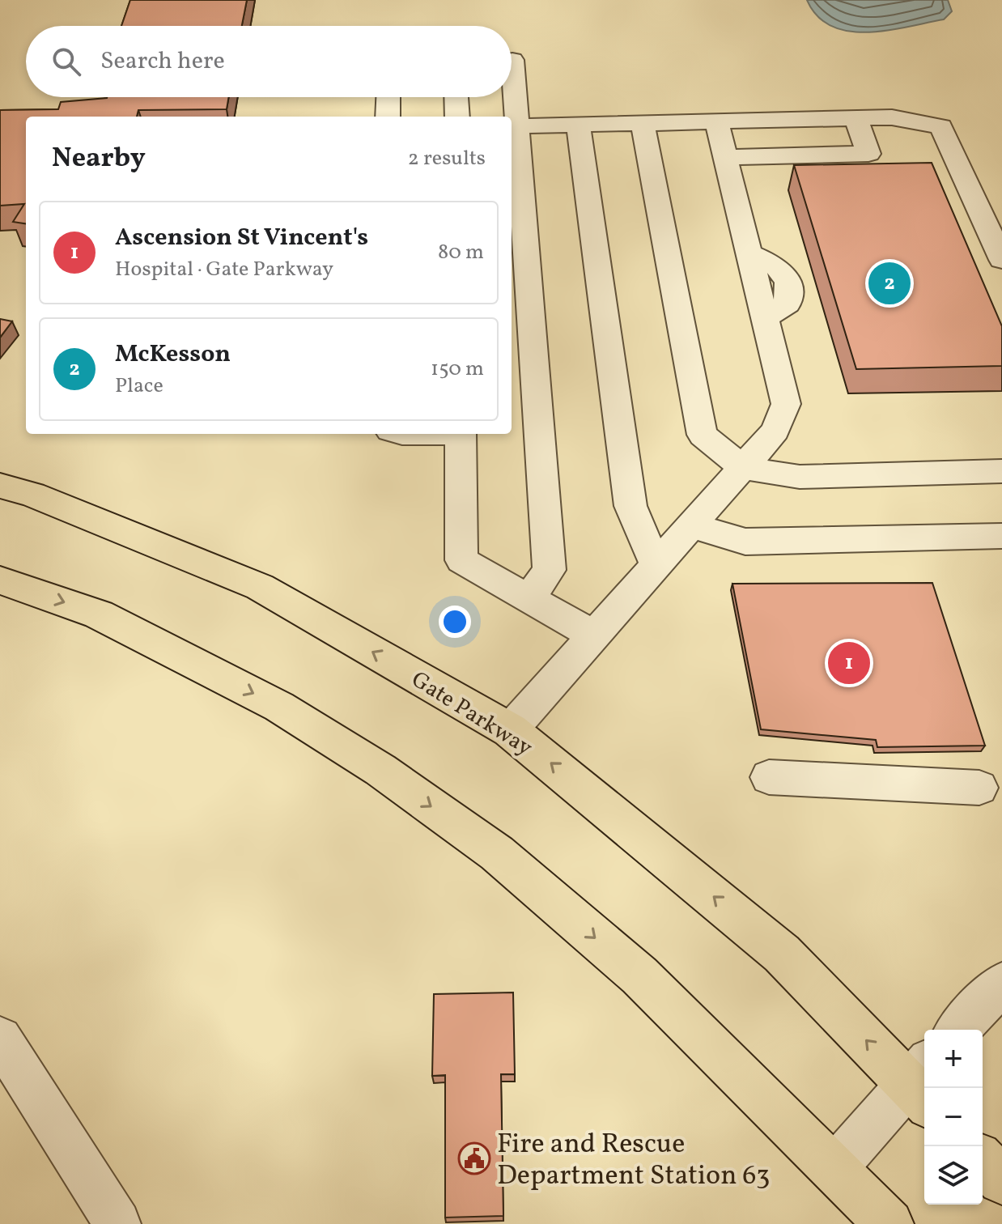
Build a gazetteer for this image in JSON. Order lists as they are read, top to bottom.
{
  "streets": {
    "main road": ["Gate Parkway"]
  },
  "places": {
    "public building": ["Fire and Rescue Department Station 63"]
  },
  "page": {
    "search": "Search here",
    "heading": ["Nearby", "2 results"],
    "list": [
      {
        "mark": "1",
        "name": "Ascension St Vincent's",
        "note": "Hospital · Gate Parkway",
        "value": "80 m"
      },
      {
        "mark": "2",
        "name": "McKesson",
        "note": "Place",
        "value": "150 m"
      }
    ],
    "pins": ["2", "1"],
    "map_buttons": ["+", "−"]
  }
}
